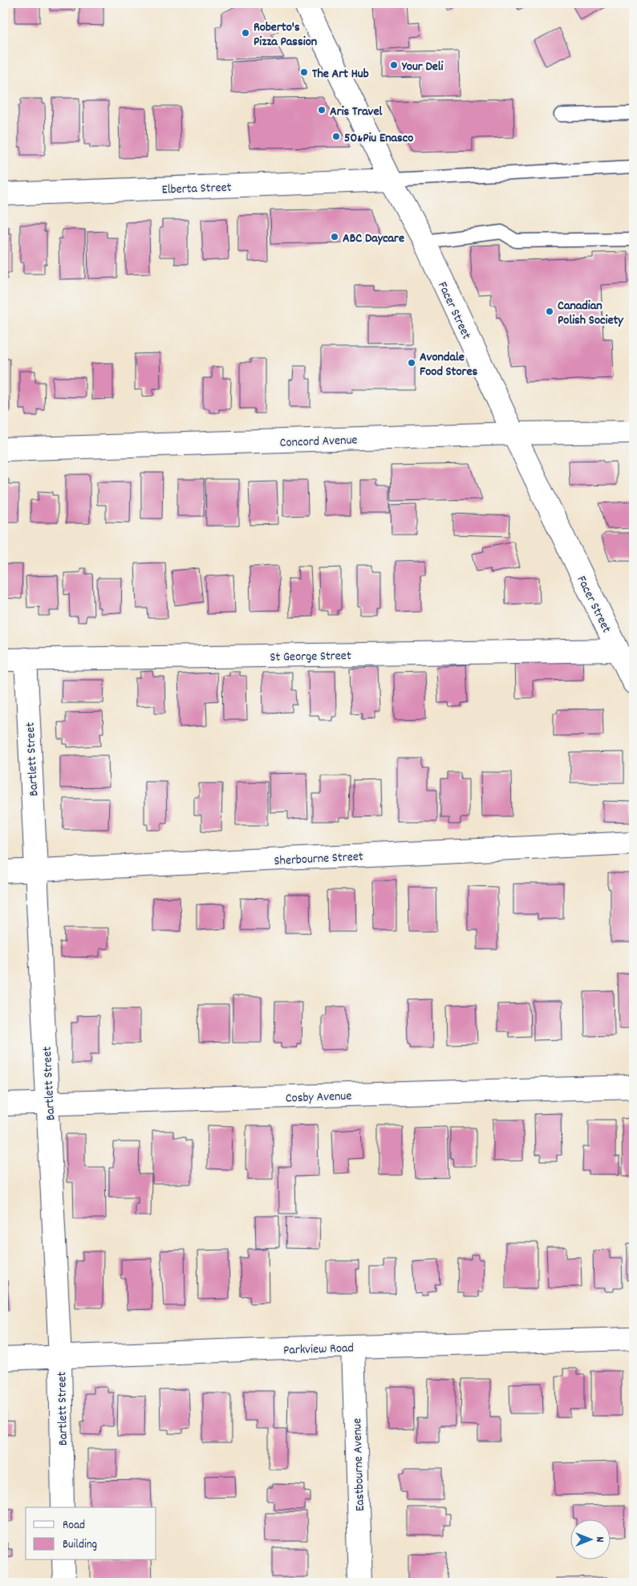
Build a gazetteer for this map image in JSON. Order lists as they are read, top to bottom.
{
  "streets": {
    "street": [
      "Elberta Street",
      "Facer Street",
      "Concord Avenue",
      "St George Street",
      "Bartlett Street",
      "Sherbourne Street",
      "Cosby Avenue",
      "Parkview Road",
      "Eastbourne Avenue"
    ]
  },
  "crossings": [
    ["Elberta Street", "Facer Street"],
    ["Facer Street", "Concord Avenue"],
    ["Facer Street", "St George Street"],
    ["St George Street", "Bartlett Street"],
    ["Bartlett Street", "Sherbourne Street"],
    ["Bartlett Street", "Cosby Avenue"],
    ["Bartlett Street", "Parkview Road"],
    ["Parkview Road", "Eastbourne Avenue"]
  ],
  "places": [
    "Roberto's Pizza Passion",
    "Your Deli",
    "The Art Hub",
    "Aris Travel",
    "50&Piu Enasco",
    "ABC Daycare",
    "Canadian Polish Society",
    "Avondale Food Stores"
  ],
  "legend": ["Road", "Building"],
  "north": "right"
}
